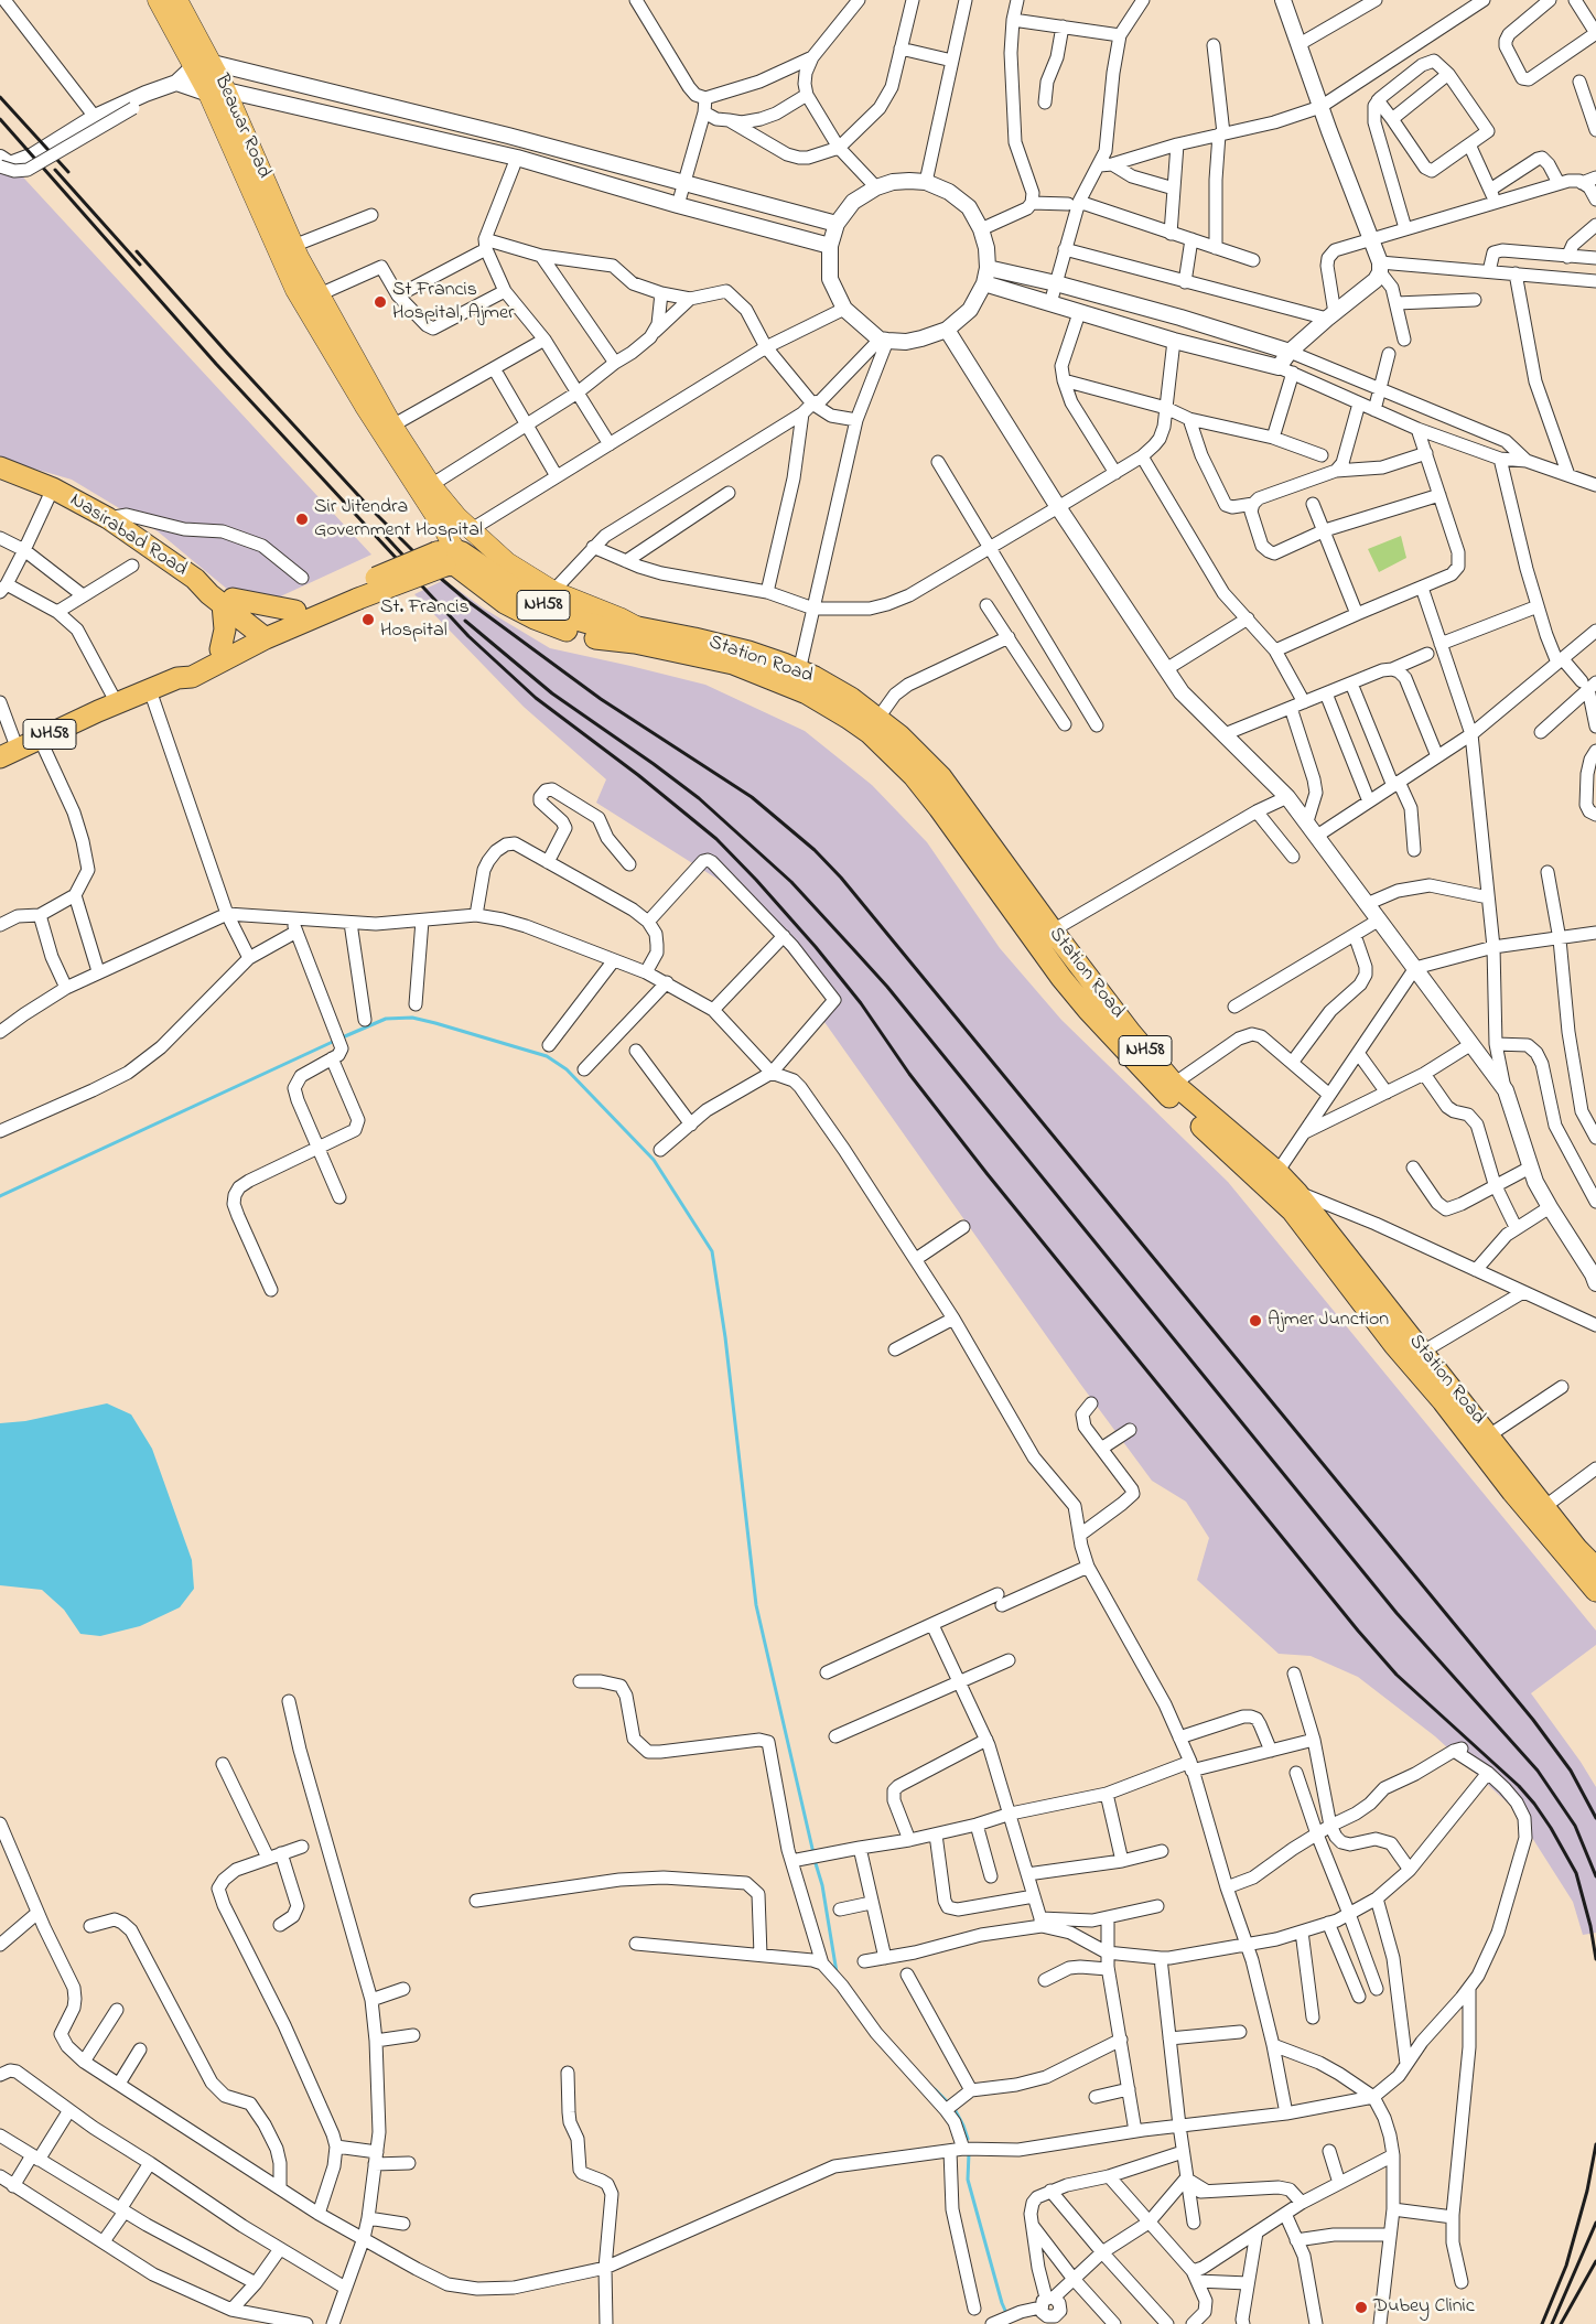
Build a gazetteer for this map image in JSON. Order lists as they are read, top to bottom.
{
  "streets": {
    "highway": ["Nasirabad Road", "NH58", "Station Road"],
    "main road": ["Beawar Road"]
  },
  "crossings": [
    ["Beawar Road", "Station Road"],
    ["Nasirabad Road", "NH58"],
    ["NH58", "Station Road"]
  ],
  "places": [
    "St Francis Hospital, Ajmer",
    "Sir Jitendra Government Hospital",
    "St. Francis Hospital",
    "Ajmer Junction",
    "Dubey Clinic"
  ]
}
